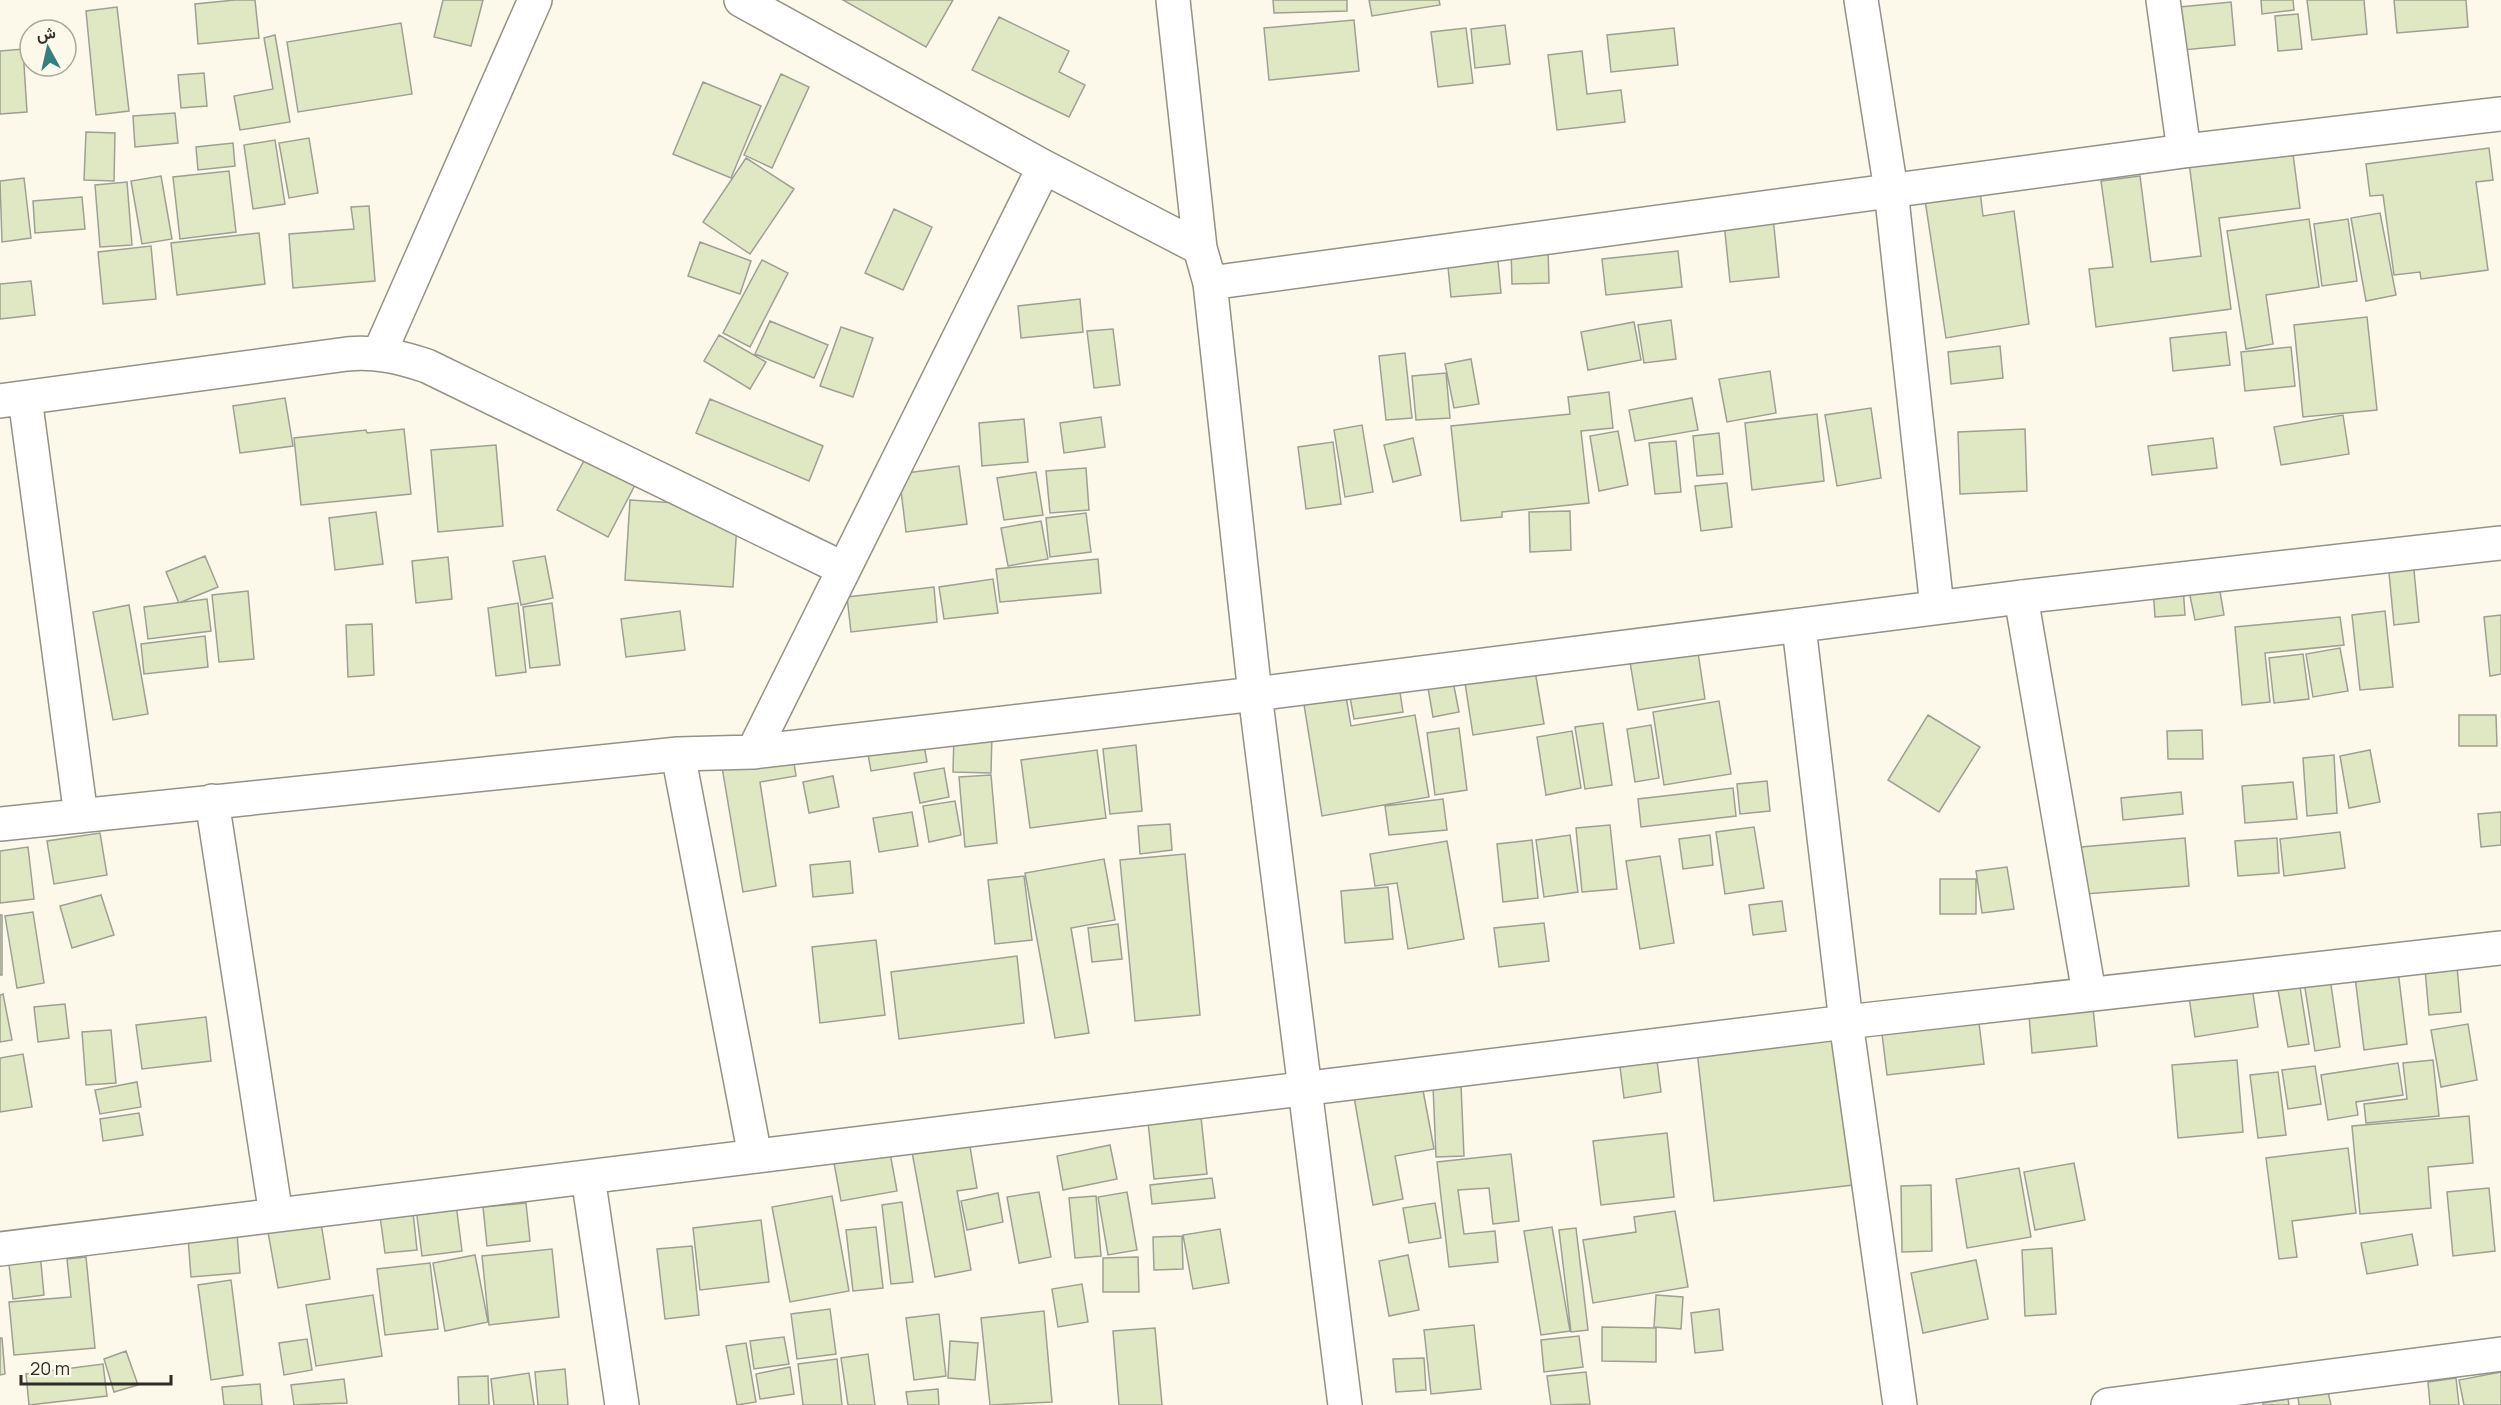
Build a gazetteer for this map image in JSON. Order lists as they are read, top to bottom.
{
  "scale_bar": "20 m",
  "north": "top"
}
